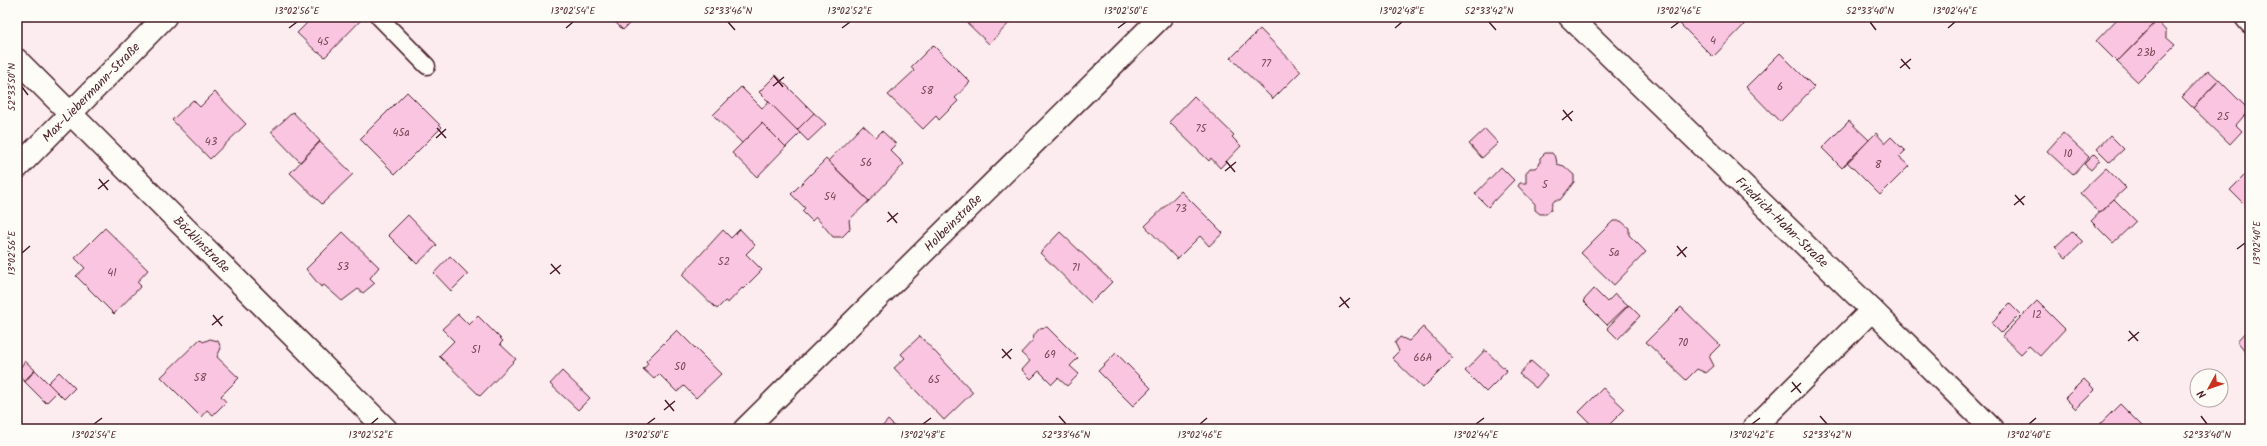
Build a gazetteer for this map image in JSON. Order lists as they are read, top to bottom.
{
  "streets": {
    "street": [
      "Max-Liebermann-Straße",
      "Friedrich-Hahn-Straße",
      "Holbeinstraße",
      "Böcklinstraße"
    ]
  },
  "crossings": [
    ["Max-Liebermann-Straße", "Böcklinstraße"]
  ],
  "house_numbers": [
    "4",
    "45",
    "23b",
    "77",
    "6",
    "58",
    "25",
    "75",
    "45a",
    "43",
    "10",
    "56",
    "8",
    "5",
    "54",
    "73",
    "5a",
    "52",
    "53",
    "71",
    "41",
    "12",
    "70",
    "51",
    "69",
    "66A",
    "50",
    "58",
    "65"
  ],
  "north": "bottom left",
  "coordinates": [
    "13°02'56\"E",
    "13°02'54\"E",
    "52°33'46\"N",
    "13°02'52\"E",
    "13°02'50\"E",
    "13°02'48\"E",
    "52°33'42\"N",
    "13°02'46\"E",
    "52°33'40\"N",
    "13°02'44\"E",
    "52°33'50\"N",
    "13°02'40\"E",
    "13°02'42\"E"
  ]
}
